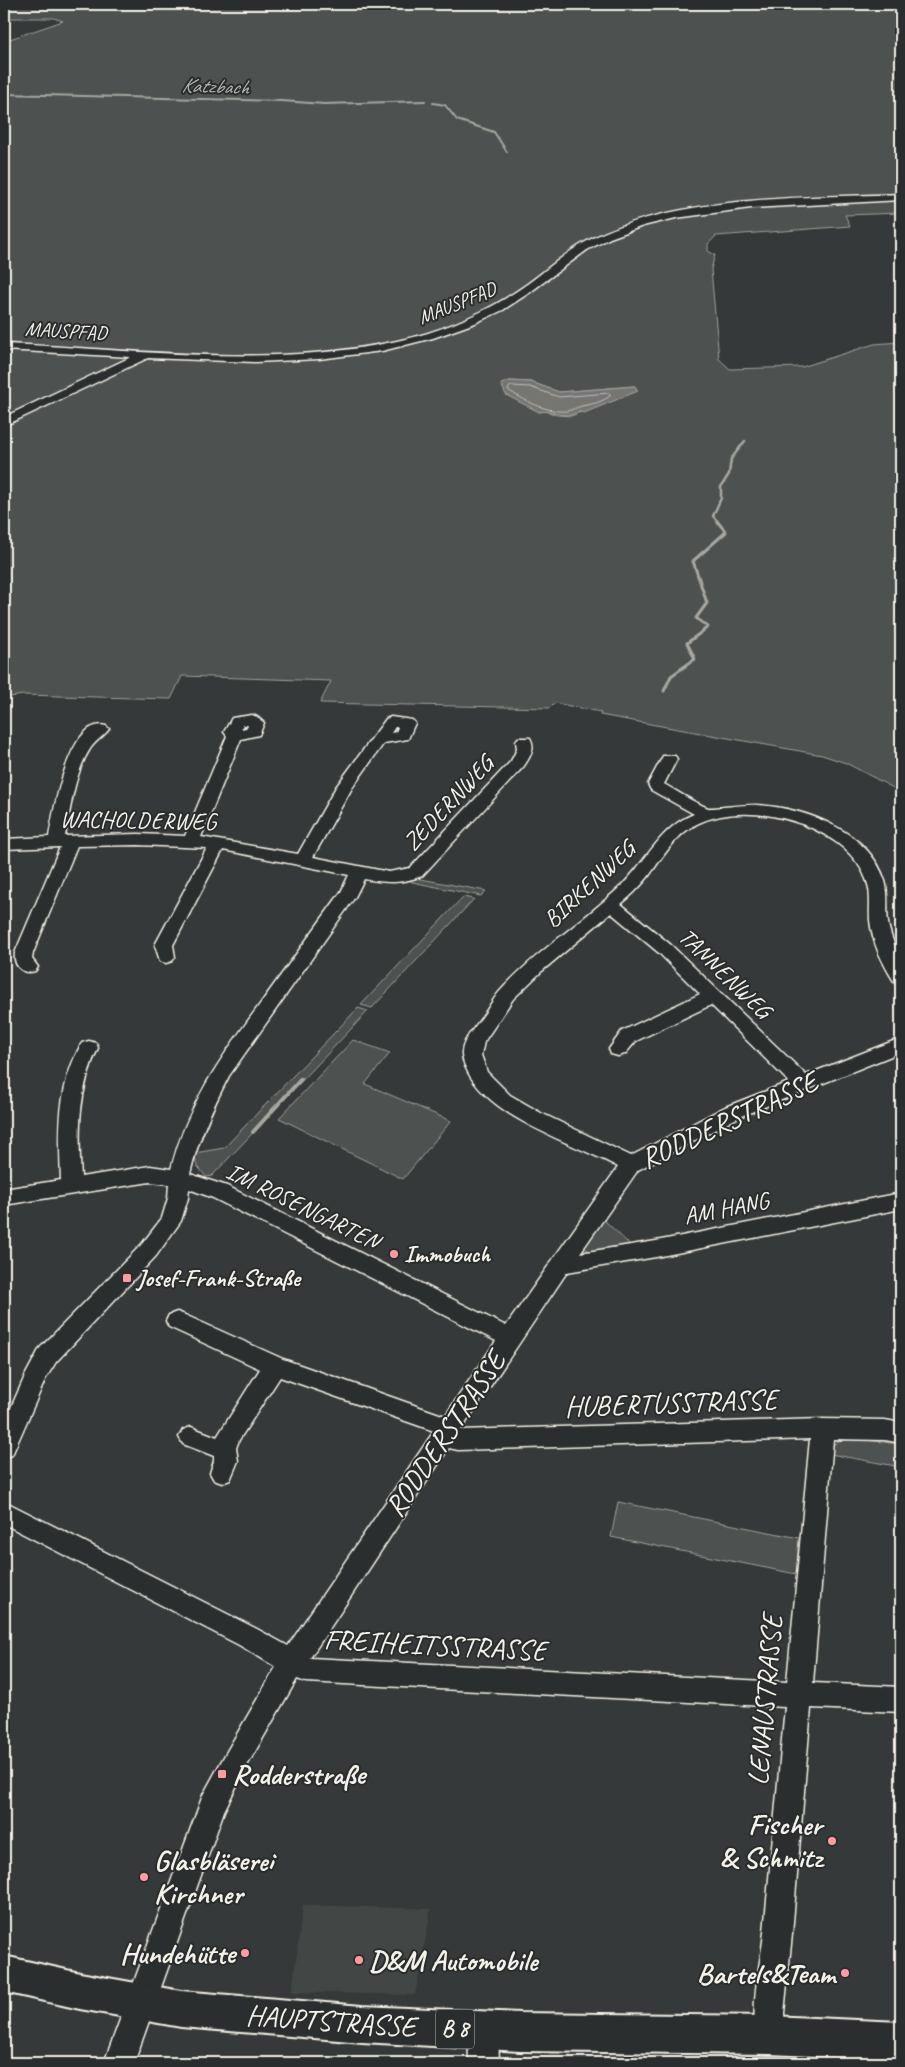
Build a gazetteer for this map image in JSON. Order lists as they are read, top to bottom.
{
  "streets": {
    "main road": ["HAUPTSTRASSE", "B 8"],
    "street": [
      "MAUSPFAD",
      "ZEDERNWEG",
      "WACHOLDERWEG",
      "BIRKENWEG",
      "TANNENWEG",
      "RODDERSTRASSE",
      "IM ROSENGARTEN",
      "AM HANG",
      "HUBERTUSSTRASSE",
      "FREIHEITSSTRASSE",
      "LENAUSTRASSE"
    ]
  },
  "crossings": [
    ["ZEDERNWEG", "WACHOLDERWEG"],
    ["BIRKENWEG", "TANNENWEG"],
    ["BIRKENWEG", "RODDERSTRASSE"],
    ["TANNENWEG", "RODDERSTRASSE"],
    ["RODDERSTRASSE", "IM ROSENGARTEN"],
    ["RODDERSTRASSE", "AM HANG"],
    ["RODDERSTRASSE", "HUBERTUSSTRASSE"],
    ["RODDERSTRASSE", "FREIHEITSSTRASSE"],
    ["RODDERSTRASSE", "HAUPTSTRASSE"],
    ["HUBERTUSSTRASSE", "LENAUSTRASSE"],
    ["FREIHEITSSTRASSE", "LENAUSTRASSE"],
    ["LENAUSTRASSE", "HAUPTSTRASSE"]
  ],
  "water": ["Katzbach"],
  "places": {
    "other": [
      "Immobuch",
      "Fischer & Schmitz",
      "Glasbläserei Kirchner",
      "Hundehütte",
      "D&M Automobile",
      "Bartels&Team"
    ],
    "transit": ["Josef-Frank-Straße", "Rodderstraße"]
  }
}
